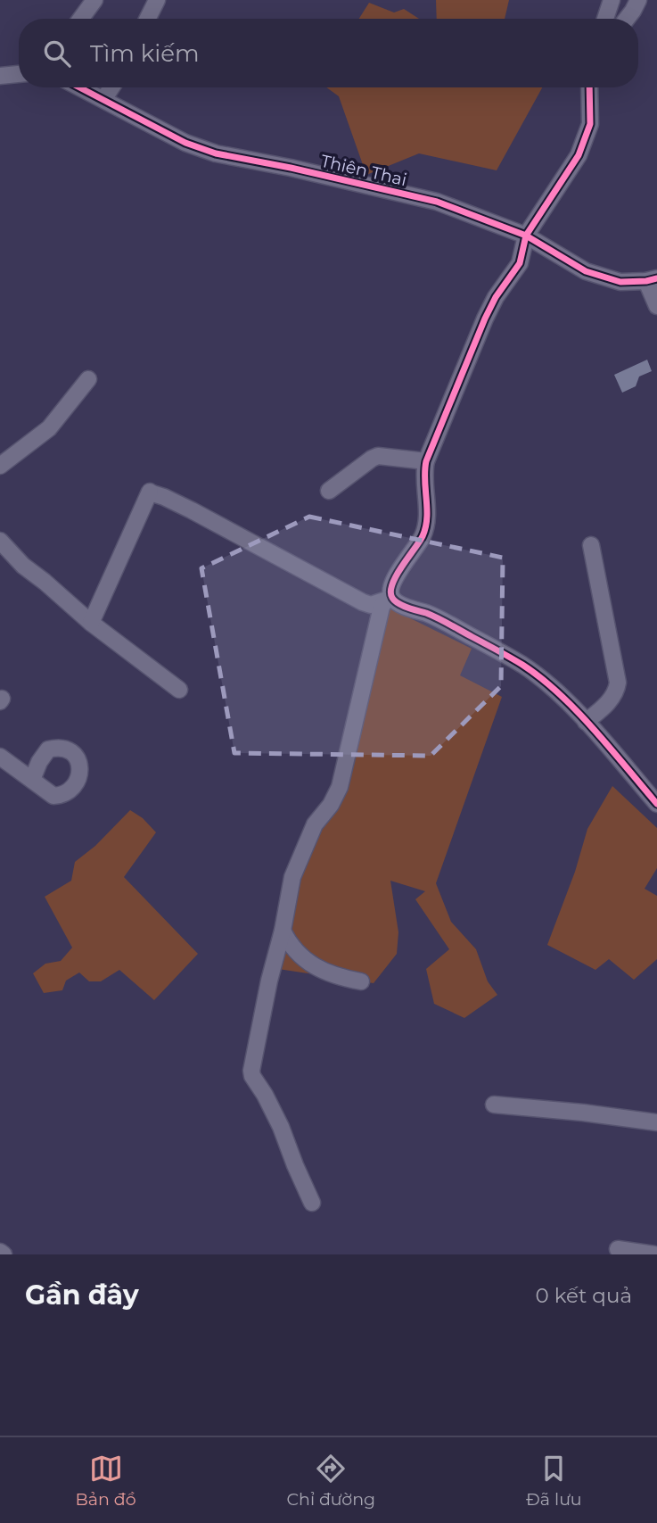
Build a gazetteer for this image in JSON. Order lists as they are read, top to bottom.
{
  "streets": {
    "street": ["Thiên Thai"]
  },
  "page": {
    "search": "Tìm kiếm",
    "heading": ["Gần đây", "0 kết quả"],
    "nav": ["Bản đồ", "Chỉ đường", "Đã lưu"]
  }
}
